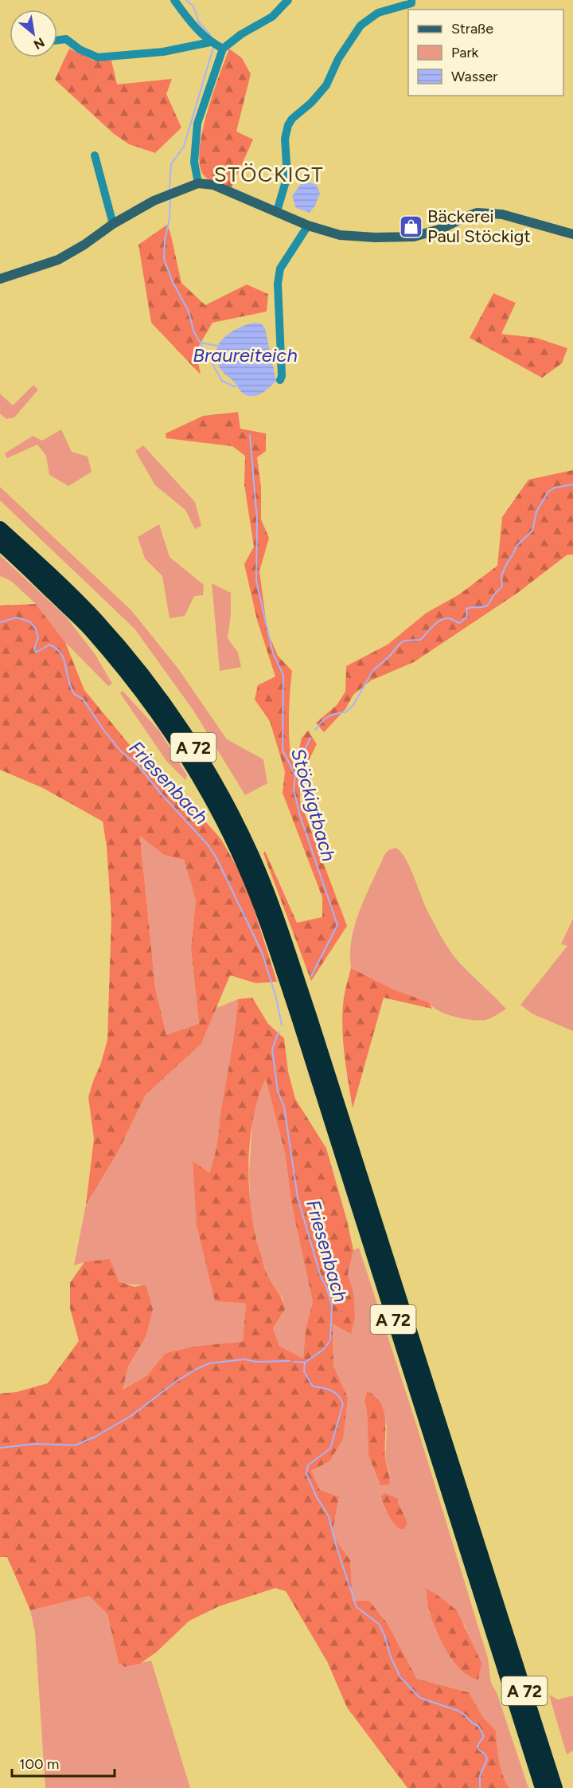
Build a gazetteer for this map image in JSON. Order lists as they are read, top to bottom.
{
  "streets": {
    "highway": ["A 72"]
  },
  "districts": ["STÖCKIGT"],
  "water": ["Braureiteich", "Friesenbach", "Stöckigtbach"],
  "places": {
    "shop": ["Bäckerei Paul Stöckigt"]
  },
  "legend": ["Straße", "Park", "Wasser"],
  "scale_bar": "100 m",
  "north": "bottom right"
}
